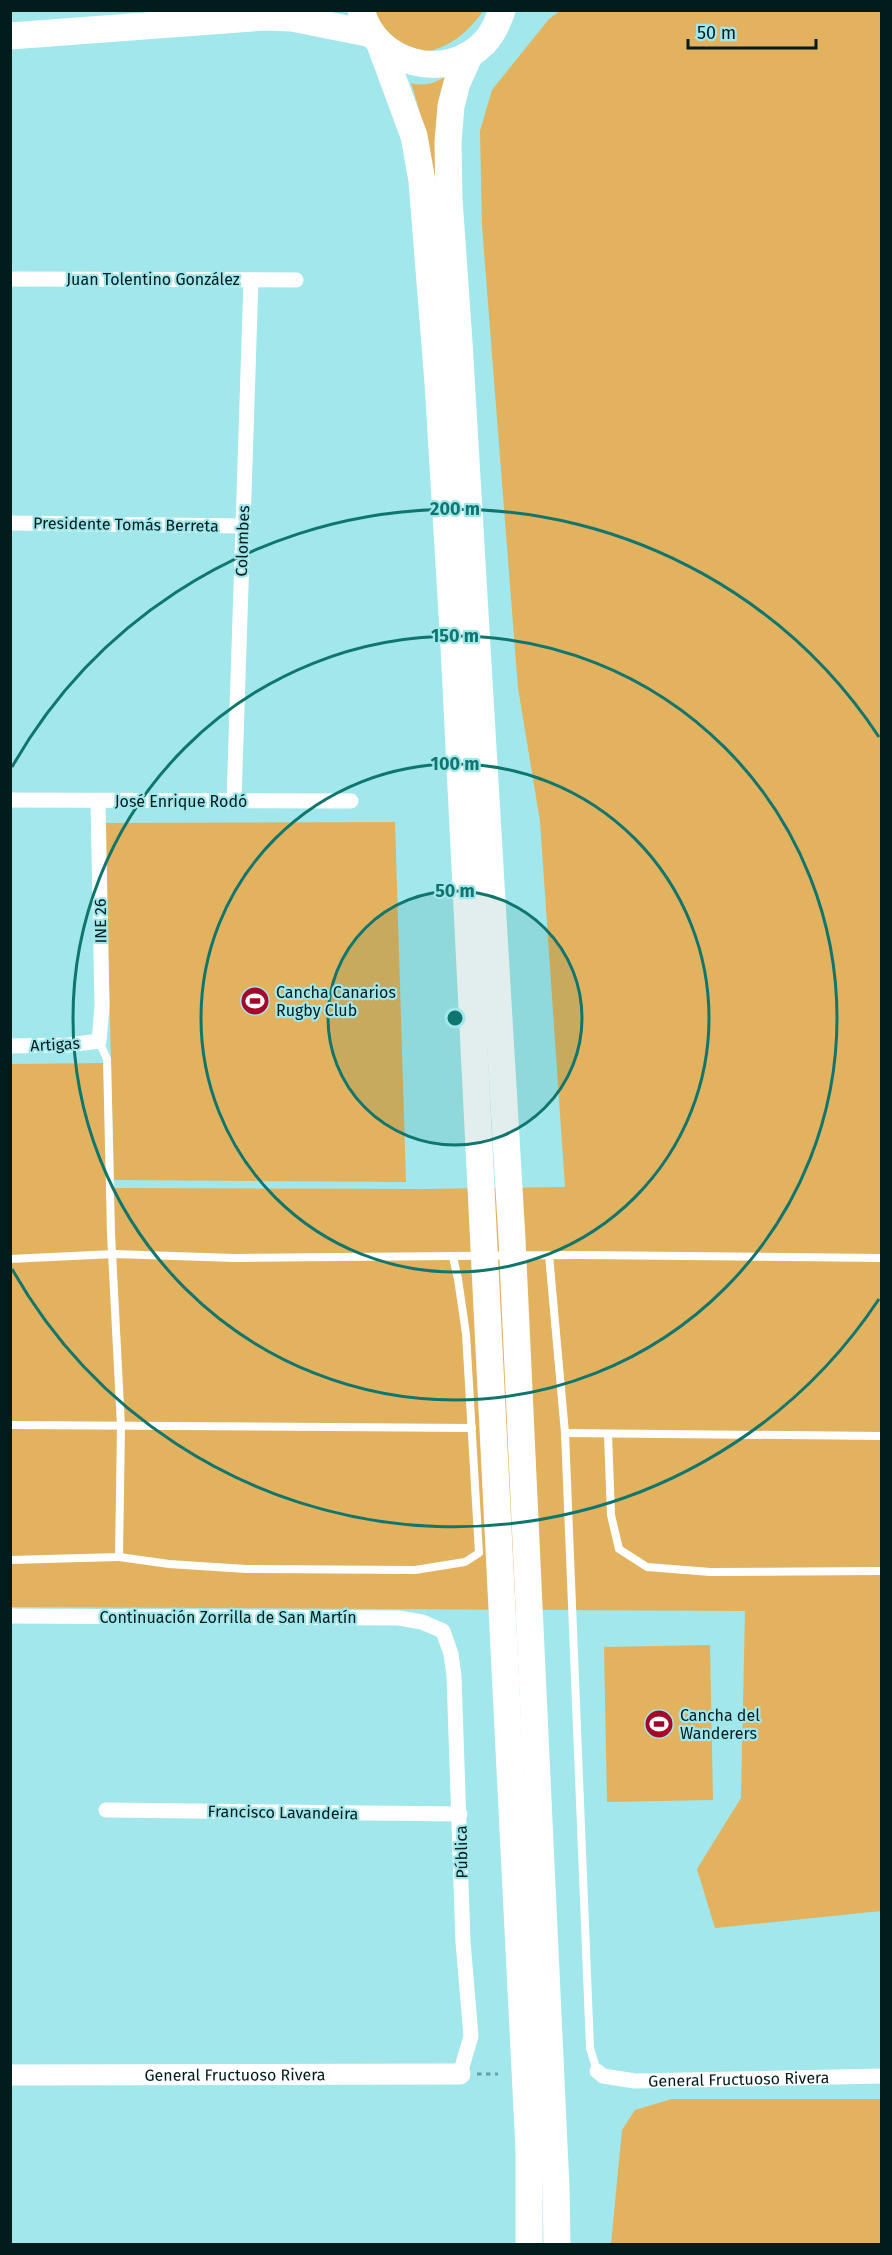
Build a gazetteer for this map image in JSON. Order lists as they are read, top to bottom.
{
  "streets": {
    "street": [
      "Juan Tolentino González",
      "Presidente Tomás Berreta",
      "Colombes",
      "José Enrique Rodó",
      "INE 26",
      "Artigas",
      "Continuación Zorrilla de San Martín",
      "Francisco Lavandeira",
      "Pública",
      "General Fructuoso Rivera"
    ]
  },
  "crossings": [
    ["Juan Tolentino González", "Colombes"],
    ["Presidente Tomás Berreta", "Colombes"],
    ["Colombes", "José Enrique Rodó"],
    ["José Enrique Rodó", "INE 26"],
    ["INE 26", "Artigas"],
    ["Continuación Zorrilla de San Martín", "Pública"],
    ["Francisco Lavandeira", "Pública"],
    ["Pública", "General Fructuoso Rivera"]
  ],
  "places": {
    "sports": ["Cancha Canarios Rugby Club", "Cancha del Wanderers"]
  },
  "scale_bar": "50 m",
  "rings": [
    "200 m",
    "150 m",
    "100 m",
    "50 m"
  ]
}
